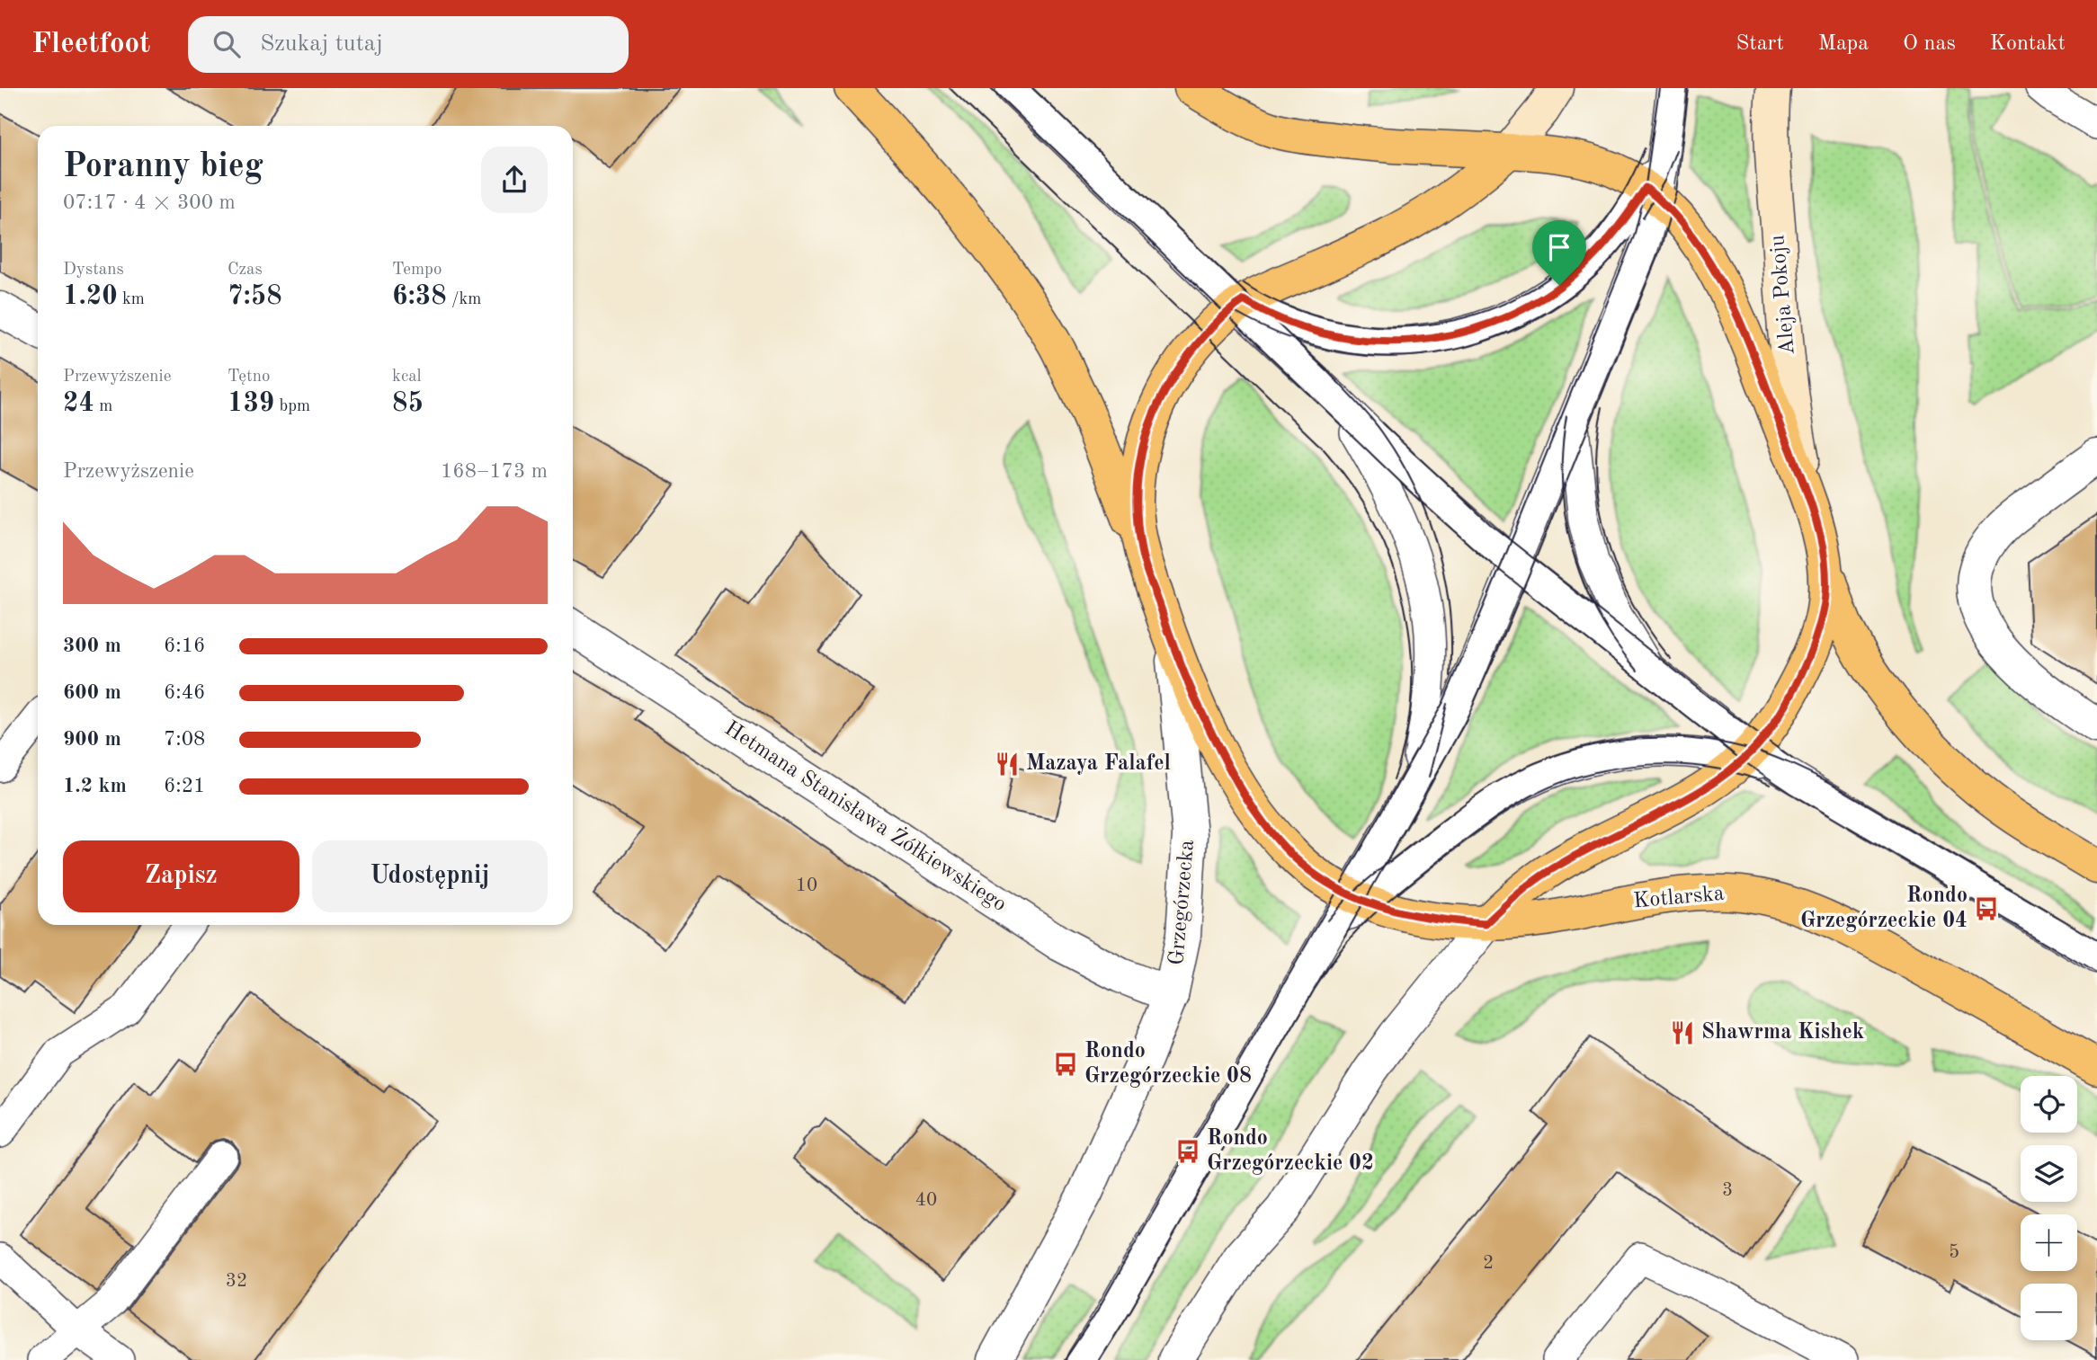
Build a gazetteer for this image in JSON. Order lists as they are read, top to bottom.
{
  "streets": {
    "main road": ["Aleja Pokoju", "Kotlarska"],
    "street": ["Hetmana Stanisława Żółkiewskiego", "Grzegórzecka"]
  },
  "crossings": [
    ["Hetmana Stanisława Żółkiewskiego", "Grzegórzecka"],
    ["Kotlarska", "Grzegórzecka"]
  ],
  "places": {
    "restaurant": ["Mazaya Falafel", "Shawrma Kishek"],
    "bus stop": ["Rondo Grzegórzeckie 04", "Rondo Grzegórzeckie 08", "Rondo Grzegórzeckie 02"]
  },
  "house_numbers": [
    "10",
    "3",
    "40",
    "5",
    "2",
    "32"
  ],
  "page": {
    "header": "Fleetfoot",
    "search": "Szukaj tutaj",
    "nav": [
      "Start",
      "Mapa",
      "O nas",
      "Kontakt"
    ],
    "heading": ["Poranny bieg", "07:17 · 4 × 300 m"],
    "stats": [
      ["Dystans", "1.20 km"],
      ["Czas", "7:58"],
      ["Tempo", "6:38 /km"],
      ["Przewyższenie", "24 m"],
      ["Tętno", "139 bpm"],
      ["kcal", "85"]
    ],
    "chart": ["Przewyższenie", "168–173 m"],
    "list": [
      {
        "name": "300 m",
        "note": "6:16"
      },
      {
        "name": "600 m",
        "note": "6:46"
      },
      {
        "name": "900 m",
        "note": "7:08"
      },
      {
        "name": "1.2 km",
        "note": "6:21"
      }
    ],
    "buttons": ["Zapisz", "Udostępnij"],
    "map_buttons": ["+", "−"]
  }
}
